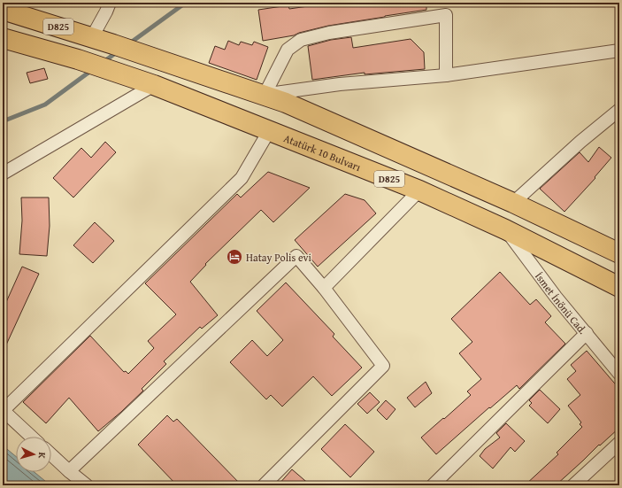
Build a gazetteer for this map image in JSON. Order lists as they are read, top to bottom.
{
  "streets": {
    "highway": ["D825", "Atatürk 10 Bulvarı"],
    "street": ["İsmet İnönü Cad."]
  },
  "crossings": [
    ["Atatürk 10 Bulvarı", "İsmet İnönü Cad."]
  ],
  "places": {
    "hotel": ["Hatay Polis evi"]
  },
  "north": "right"
}
